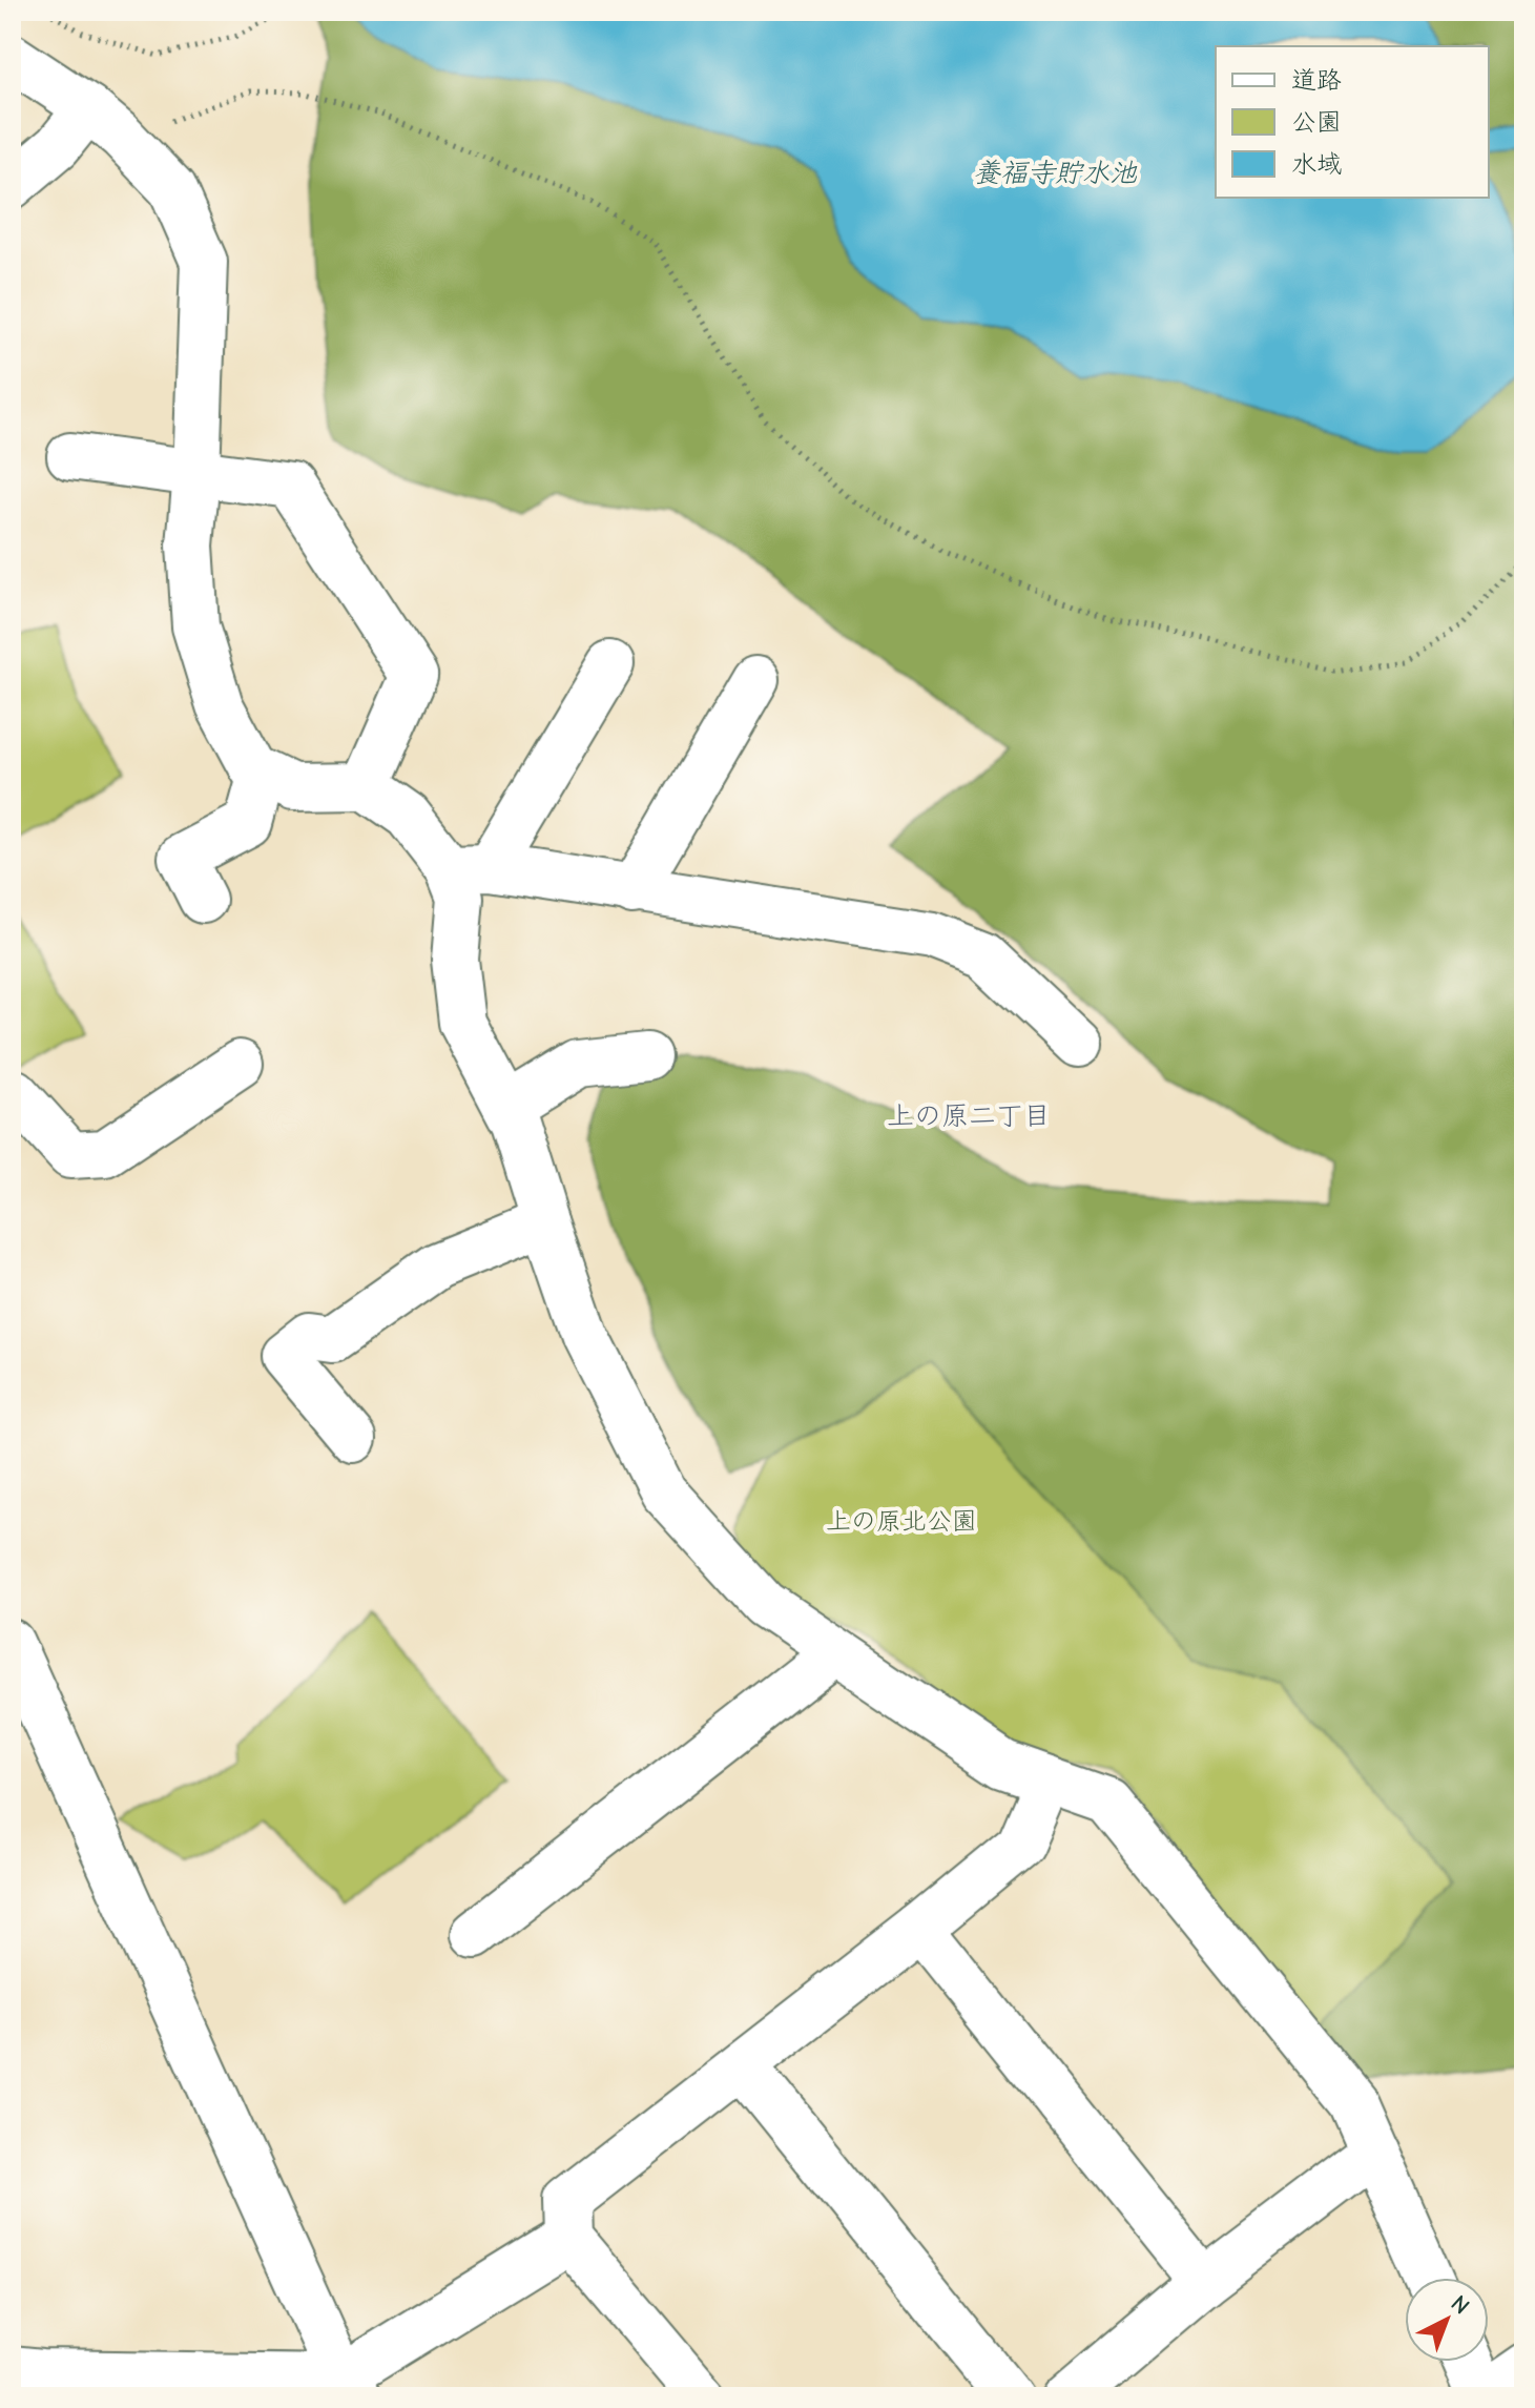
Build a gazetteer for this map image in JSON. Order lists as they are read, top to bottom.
{
  "districts": ["上の原二丁目"],
  "water": ["養福寺貯水池"],
  "parks": ["上の原北公園"],
  "legend": ["道路", "公園", "水域"],
  "north": "top right"
}
